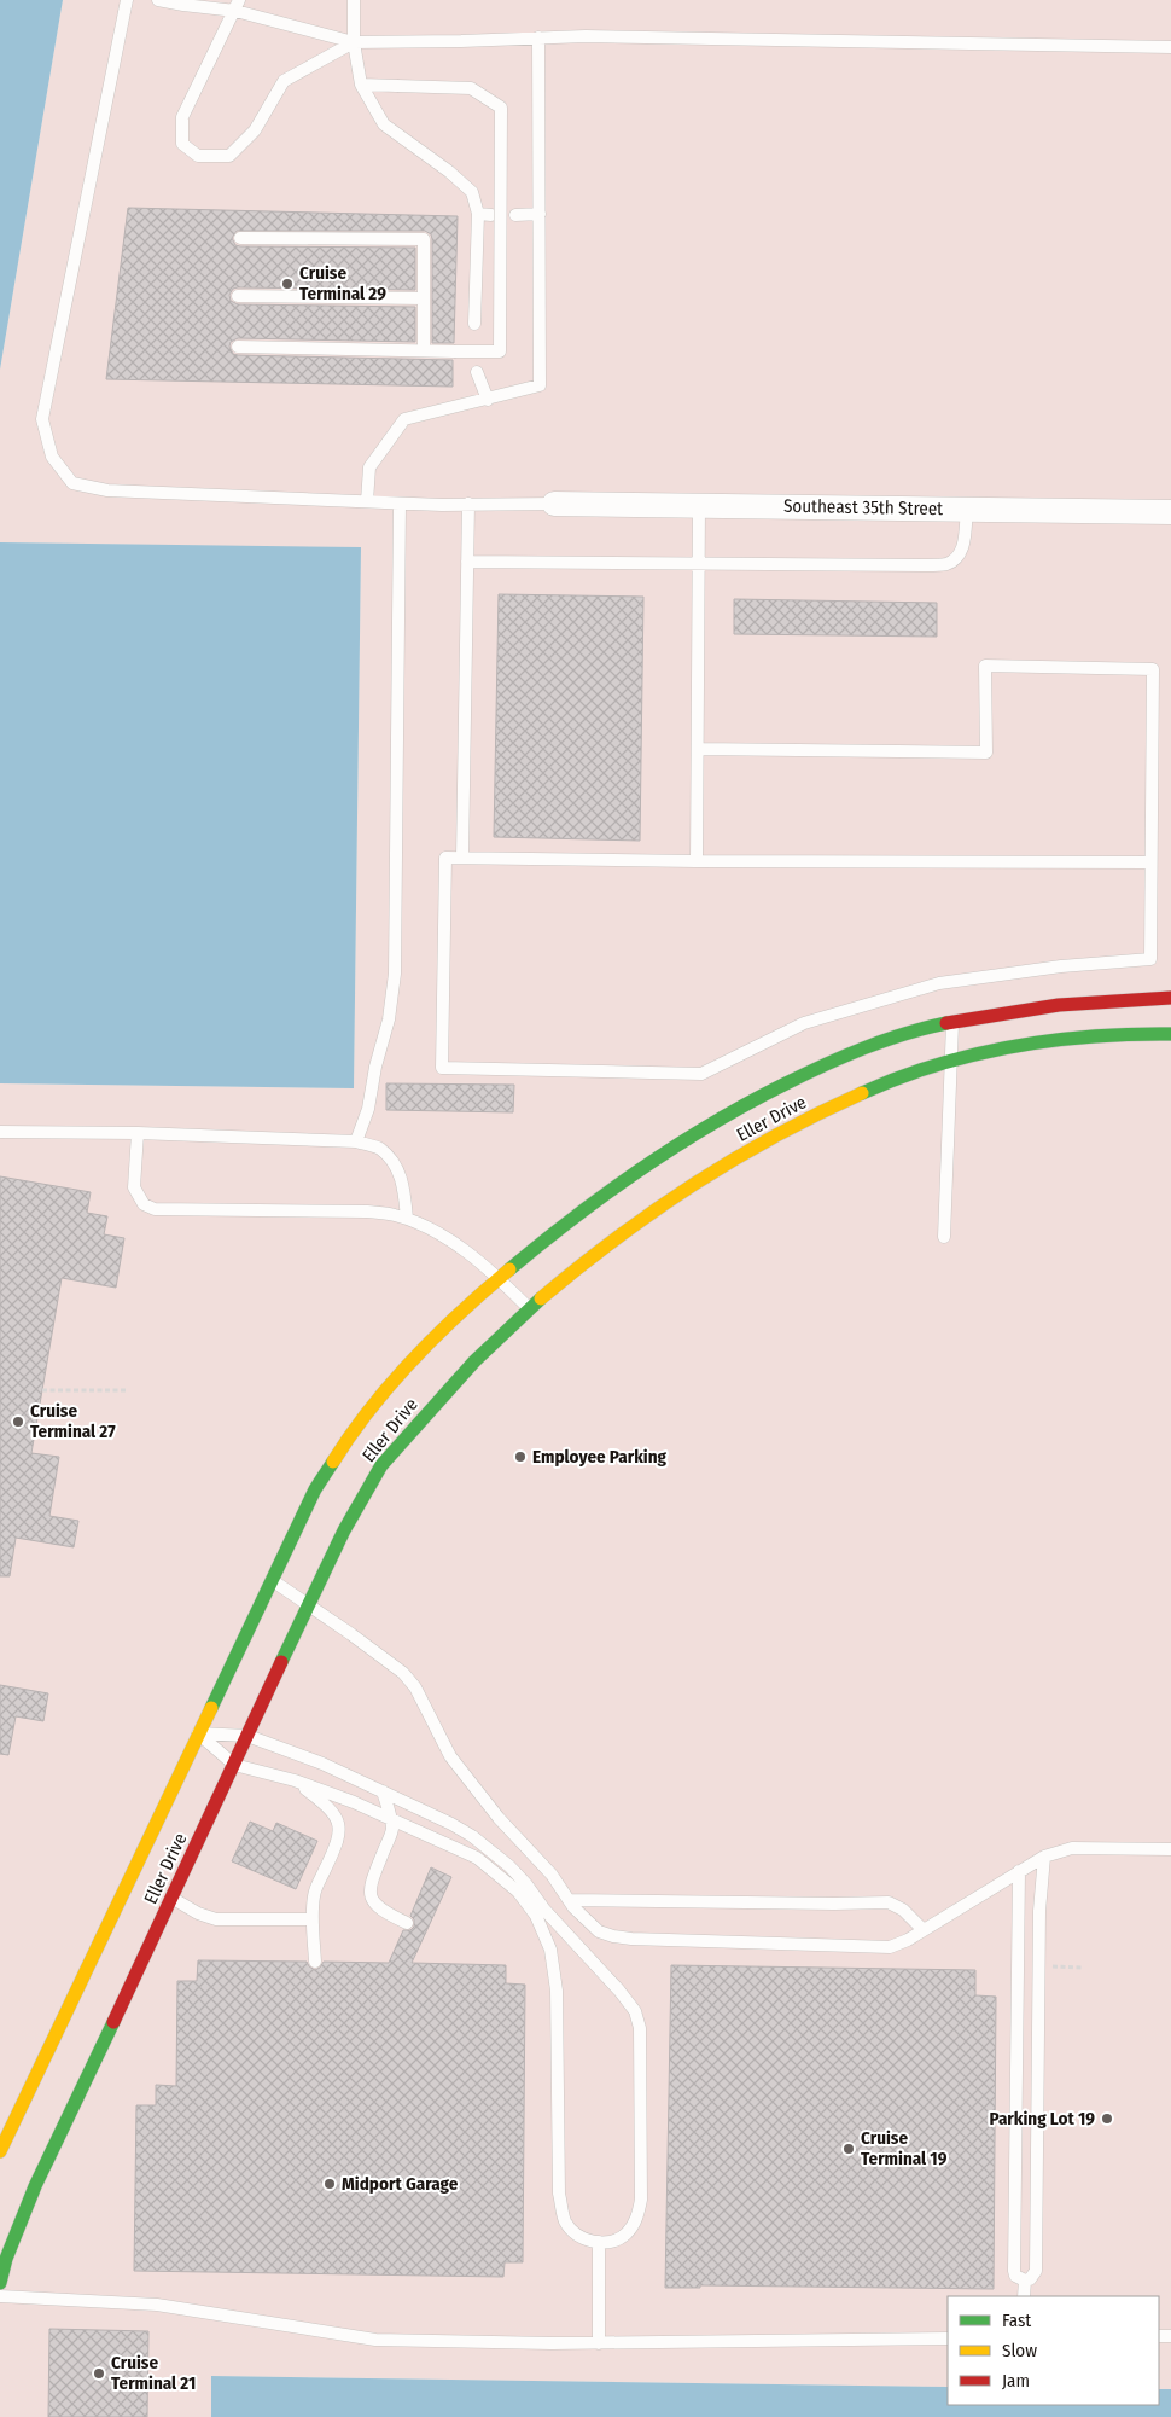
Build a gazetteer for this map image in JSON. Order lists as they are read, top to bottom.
{
  "streets": {
    "street": ["Southeast 35th Street", "Eller Drive"]
  },
  "places": [
    "Cruise Terminal 29",
    "Cruise Terminal 27",
    "Employee Parking",
    "Parking Lot 19",
    "Cruise Terminal 19",
    "Midport Garage",
    "Cruise Terminal 21"
  ],
  "legend": ["Fast", "Slow", "Jam"]
}
